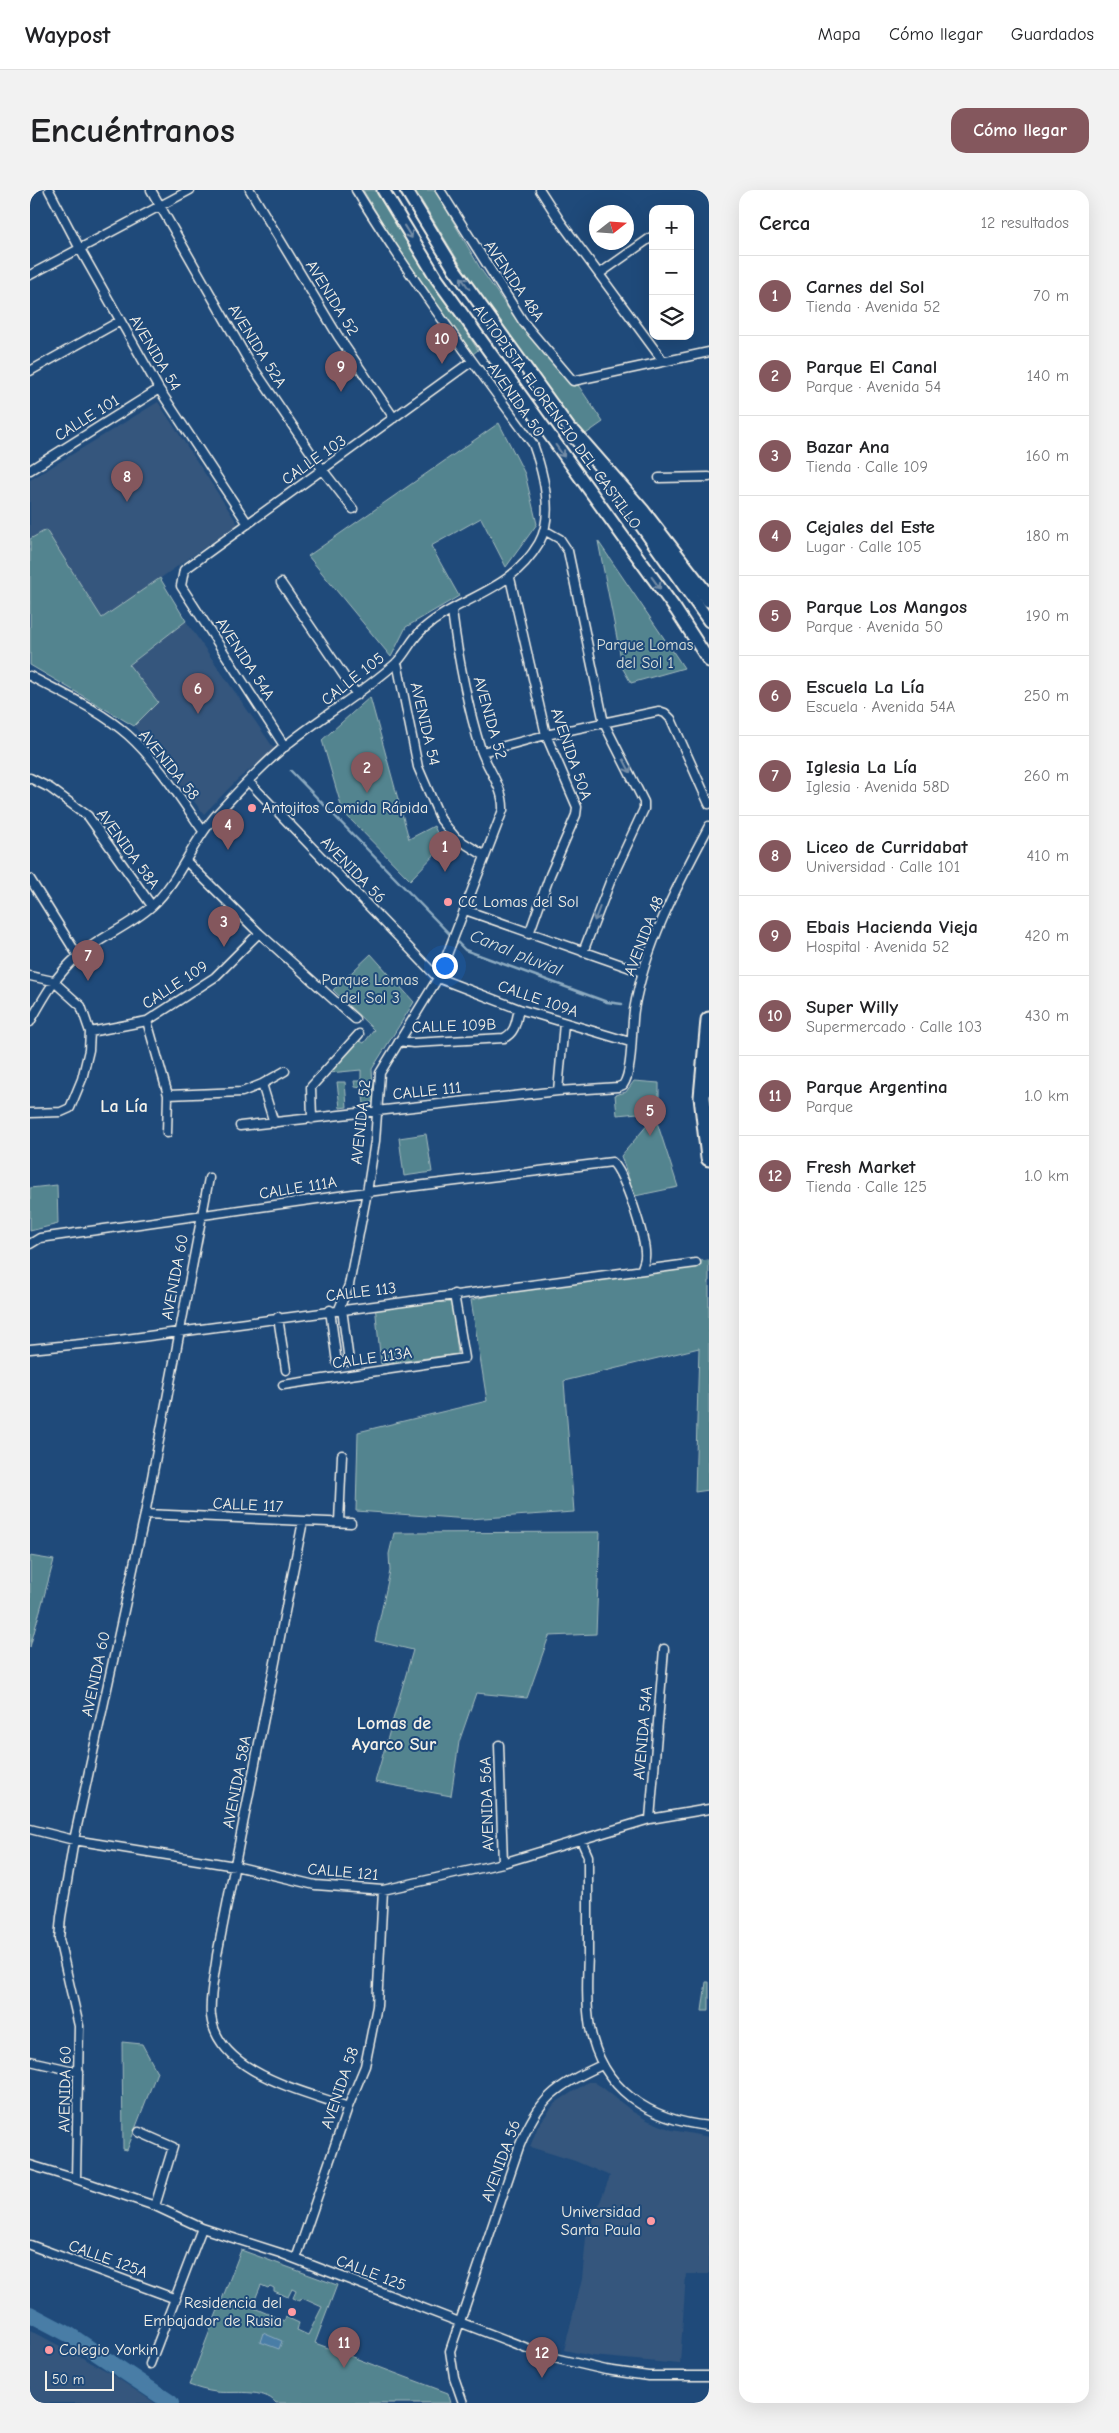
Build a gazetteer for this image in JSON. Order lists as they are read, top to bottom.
{
  "streets": {
    "main road": ["AUTOPISTA FLORENCIO DEL CASTILLO"],
    "street": [
      "AVENIDA 48A",
      "AVENIDA 52",
      "AVENIDA 52A",
      "AVENIDA 54",
      "AVENIDA 50",
      "CALLE 101",
      "CALLE 103",
      "AVENIDA 54A",
      "CALLE 105",
      "AVENIDA 50A",
      "AVENIDA 58",
      "AVENIDA 58A",
      "AVENIDA 56",
      "AVENIDA 48",
      "CALLE 109",
      "CALLE 109A",
      "CALLE 109B",
      "CALLE 111",
      "CALLE 111A",
      "AVENIDA 60",
      "CALLE 113",
      "CALLE 113A",
      "CALLE 117",
      "AVENIDA 56A",
      "CALLE 121",
      "CALLE 125A",
      "CALLE 125"
    ]
  },
  "crossings": [
    ["AVENIDA 52", "AVENIDA 54"],
    ["AVENIDA 52", "CALLE 103"],
    ["AVENIDA 52", "CALLE 105"],
    ["AVENIDA 52", "AVENIDA 56"],
    ["AVENIDA 52", "CALLE 109A"],
    ["AVENIDA 52", "CALLE 109B"],
    ["AVENIDA 52", "CALLE 111"],
    ["AVENIDA 52", "CALLE 111A"],
    ["AVENIDA 52", "CALLE 113"],
    ["AVENIDA 52A", "CALLE 103"],
    ["AVENIDA 54", "CALLE 101"],
    ["AVENIDA 54", "CALLE 103"],
    ["AVENIDA 54", "CALLE 105"],
    ["AVENIDA 50", "CALLE 103"],
    ["AVENIDA 50", "CALLE 105"],
    ["CALLE 103", "AVENIDA 54A"],
    ["AVENIDA 54A", "CALLE 105"],
    ["AVENIDA 54A", "CALLE 121"],
    ["CALLE 105", "AVENIDA 50A"],
    ["CALLE 105", "AVENIDA 58"],
    ["CALLE 105", "AVENIDA 58A"],
    ["CALLE 105", "AVENIDA 56"],
    ["AVENIDA 58", "AVENIDA 58A"],
    ["AVENIDA 58", "CALLE 121"],
    ["AVENIDA 58", "CALLE 125"],
    ["AVENIDA 58A", "CALLE 117"],
    ["AVENIDA 58A", "CALLE 121"],
    ["AVENIDA 56", "CALLE 109A"],
    ["AVENIDA 56", "CALLE 125"],
    ["AVENIDA 48", "CALLE 109A"],
    ["AVENIDA 48", "CALLE 111"],
    ["CALLE 109A", "CALLE 109B"],
    ["CALLE 111A", "AVENIDA 60"],
    ["CALLE 111A", "CALLE 113"],
    ["AVENIDA 60", "CALLE 113"],
    ["AVENIDA 60", "CALLE 117"],
    ["AVENIDA 60", "CALLE 121"],
    ["AVENIDA 60", "CALLE 125"],
    ["CALLE 113", "CALLE 113A"],
    ["AVENIDA 56A", "CALLE 121"]
  ],
  "districts": ["La Lía", "Lomas de Ayarco Sur"],
  "water": ["Canal pluvial"],
  "parks": ["Parque Lomas del Sol 1", "Parque Lomas del Sol 3"],
  "places": [
    "Antojitos Comida Rápida",
    "CC Lomas del Sol",
    "Universidad Santa Paula",
    "Residencia del Embajador de Rusia",
    "Colegio Yorkin"
  ],
  "scale_bar": "50 m",
  "north": "right",
  "page": {
    "header": "Waypost",
    "nav": ["Mapa", "Cómo llegar", "Guardados"],
    "buttons": "Cómo llegar",
    "title": "Encuéntranos",
    "heading": ["Cerca", "12 resultados"],
    "map_buttons": ["+", "−"],
    "list": [
      {
        "mark": "1",
        "name": "Carnes del Sol",
        "note": "Tienda · Avenida 52",
        "value": "70 m"
      },
      {
        "mark": "2",
        "name": "Parque El Canal",
        "note": "Parque · Avenida 54",
        "value": "140 m"
      },
      {
        "mark": "3",
        "name": "Bazar Ana",
        "note": "Tienda · Calle 109",
        "value": "160 m"
      },
      {
        "mark": "4",
        "name": "Cejales del Este",
        "note": "Lugar · Calle 105",
        "value": "180 m"
      },
      {
        "mark": "5",
        "name": "Parque Los Mangos",
        "note": "Parque · Avenida 50",
        "value": "190 m"
      },
      {
        "mark": "6",
        "name": "Escuela La Lía",
        "note": "Escuela · Avenida 54A",
        "value": "250 m"
      },
      {
        "mark": "7",
        "name": "Iglesia La Lía",
        "note": "Iglesia · Avenida 58D",
        "value": "260 m"
      },
      {
        "mark": "8",
        "name": "Liceo de Curridabat",
        "note": "Universidad · Calle 101",
        "value": "410 m"
      },
      {
        "mark": "9",
        "name": "Ebais Hacienda Vieja",
        "note": "Hospital · Avenida 52",
        "value": "420 m"
      },
      {
        "mark": "10",
        "name": "Super Willy",
        "note": "Supermercado · Calle 103",
        "value": "430 m"
      },
      {
        "mark": "11",
        "name": "Parque Argentina",
        "note": "Parque",
        "value": "1.0 km"
      },
      {
        "mark": "12",
        "name": "Fresh Market",
        "note": "Tienda · Calle 125",
        "value": "1.0 km"
      }
    ],
    "pins": [
      "10",
      "9",
      "8",
      "6",
      "2",
      "4",
      "1",
      "3",
      "7",
      "5",
      "11",
      "12"
    ],
    "scale": "50 m"
  }
}
